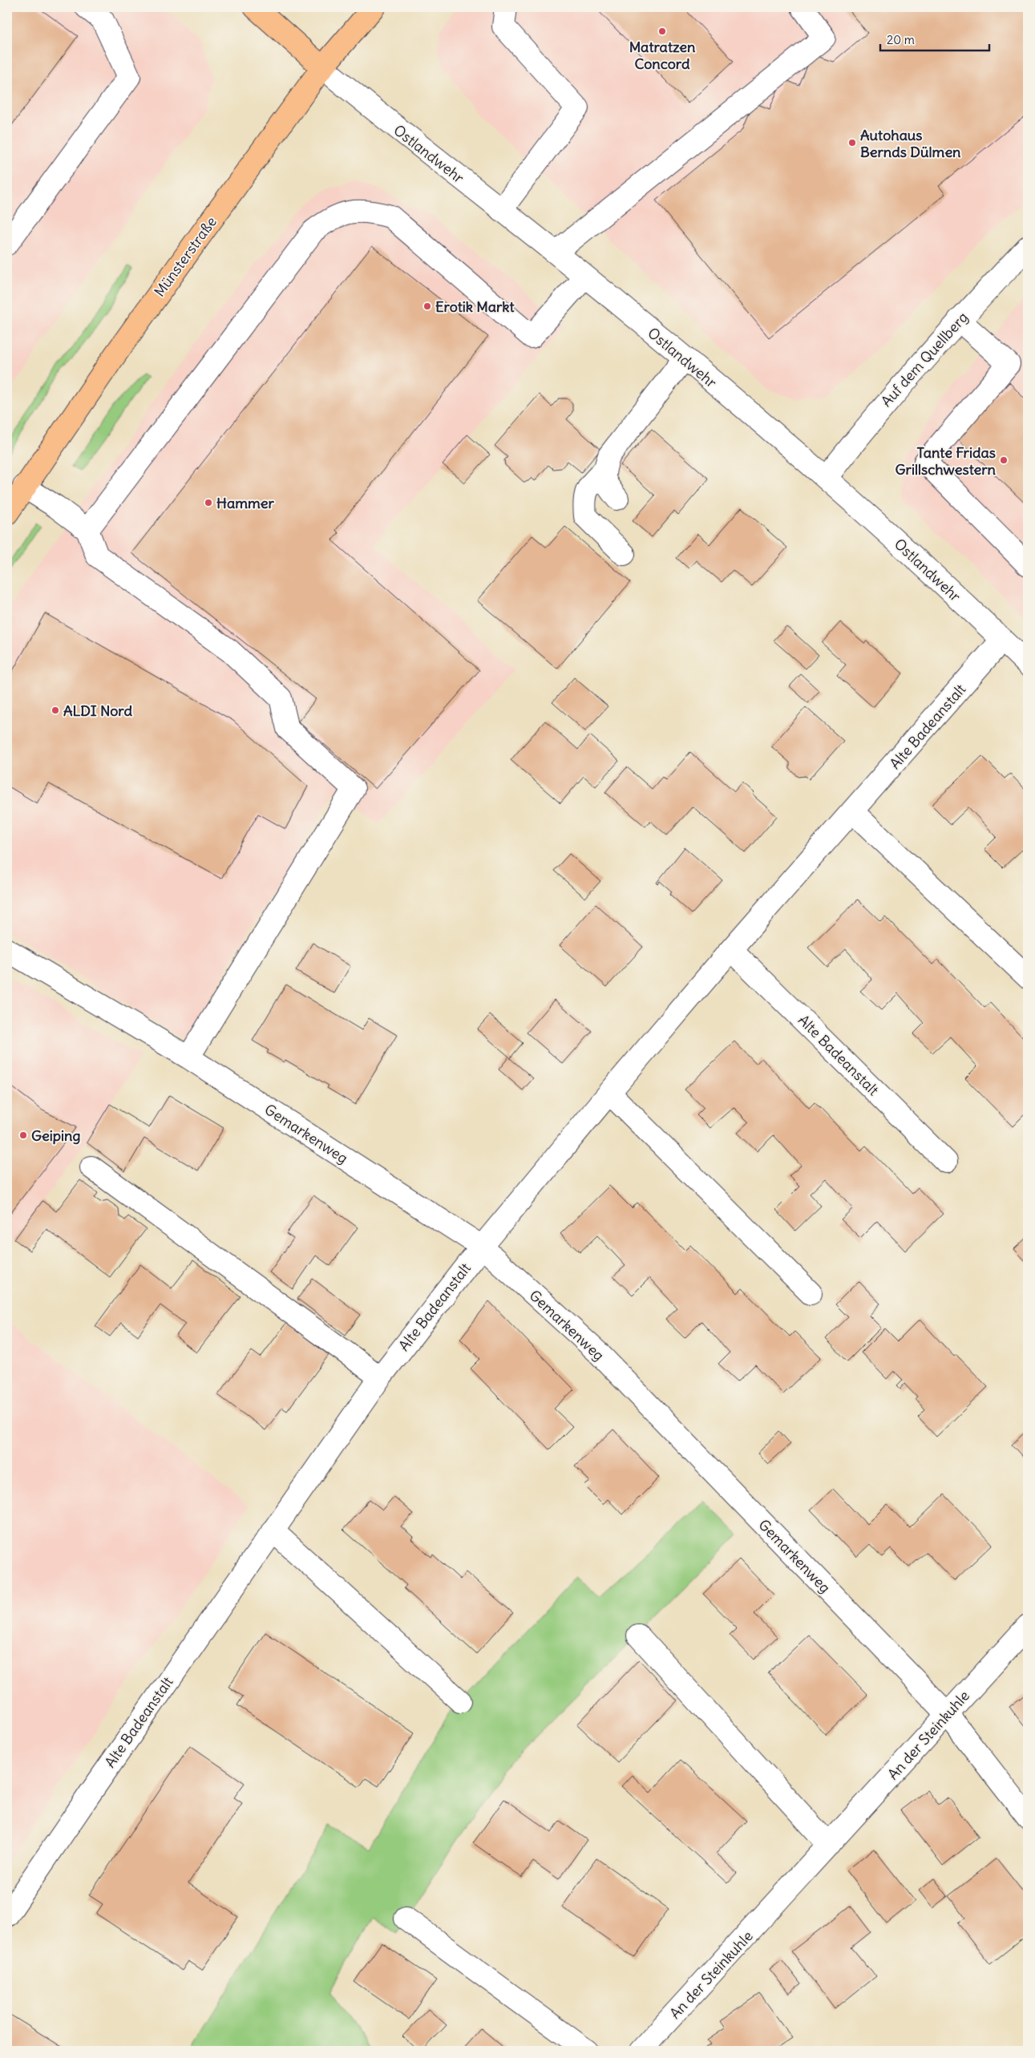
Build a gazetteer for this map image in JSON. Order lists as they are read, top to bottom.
{
  "streets": {
    "main road": ["Münsterstraße"],
    "street": [
      "Ostlandwehr",
      "Auf dem Quellberg",
      "Alte Badeanstalt",
      "Gemarkenweg",
      "An der Steinkuhle"
    ]
  },
  "crossings": [
    ["Ostlandwehr", "Münsterstraße"],
    ["Ostlandwehr", "Auf dem Quellberg"],
    ["Ostlandwehr", "Alte Badeanstalt"],
    ["Alte Badeanstalt", "Gemarkenweg"],
    ["Gemarkenweg", "An der Steinkuhle"]
  ],
  "places": [
    "Matratzen Concord",
    "Autohaus Bernds Dülmen",
    "Erotik Markt",
    "Tante Fridas Grillschwestern",
    "Hammer",
    "ALDI Nord",
    "Geiping"
  ],
  "scale_bar": "20 m"
}
